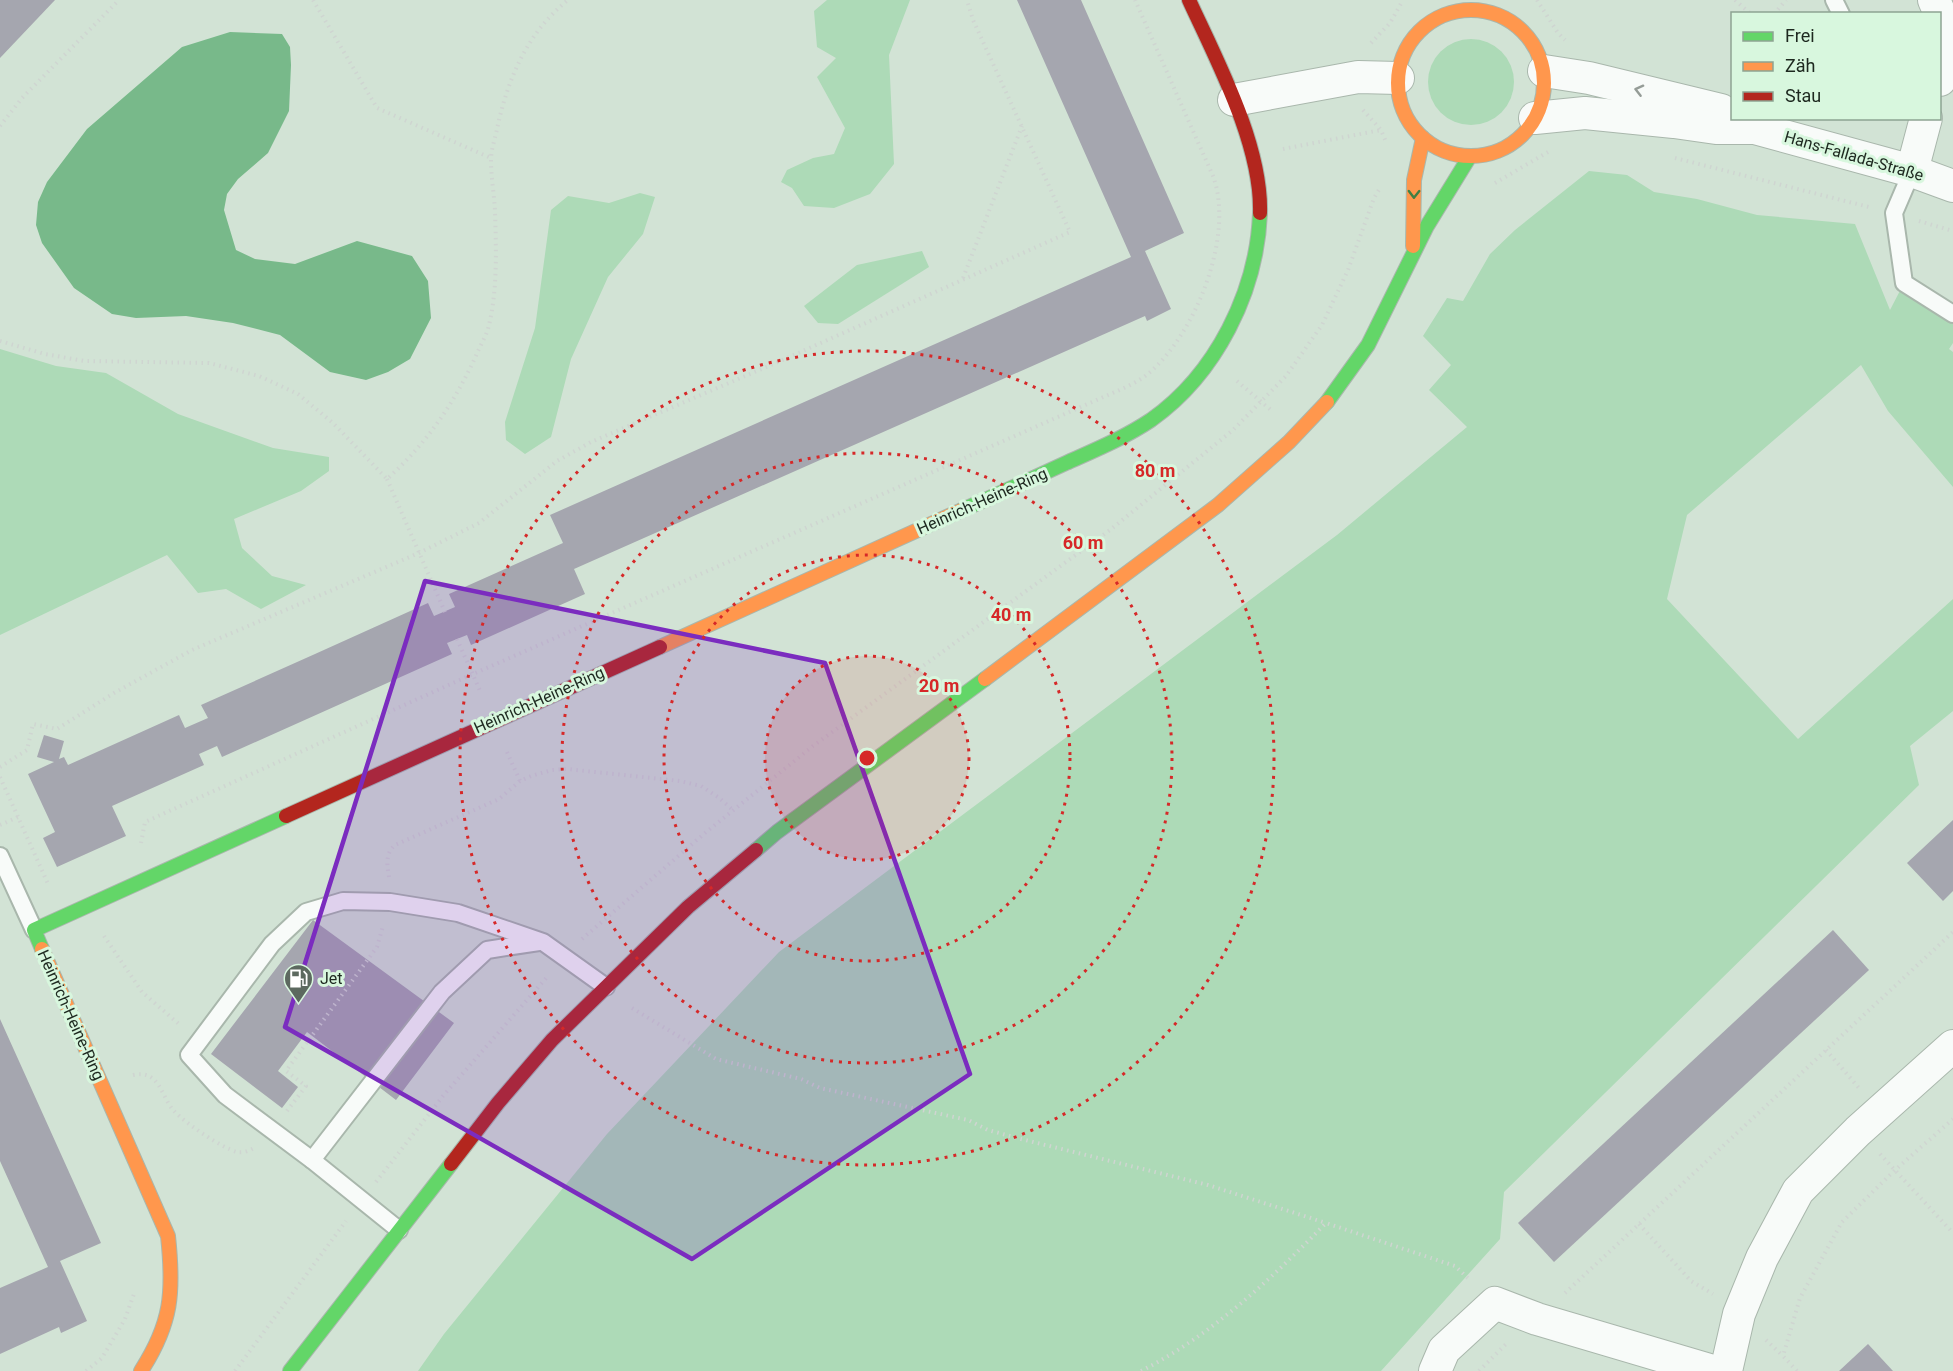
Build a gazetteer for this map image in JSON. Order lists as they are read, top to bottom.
{
  "streets": {
    "main road": ["Heinrich-Heine-Ring"],
    "street": ["Hans-Fallada-Straße"]
  },
  "places": {
    "fuel station": ["Jet"]
  },
  "legend": ["Frei", "Zäh", "Stau"],
  "rings": [
    "80 m",
    "60 m",
    "40 m",
    "20 m"
  ]
}
